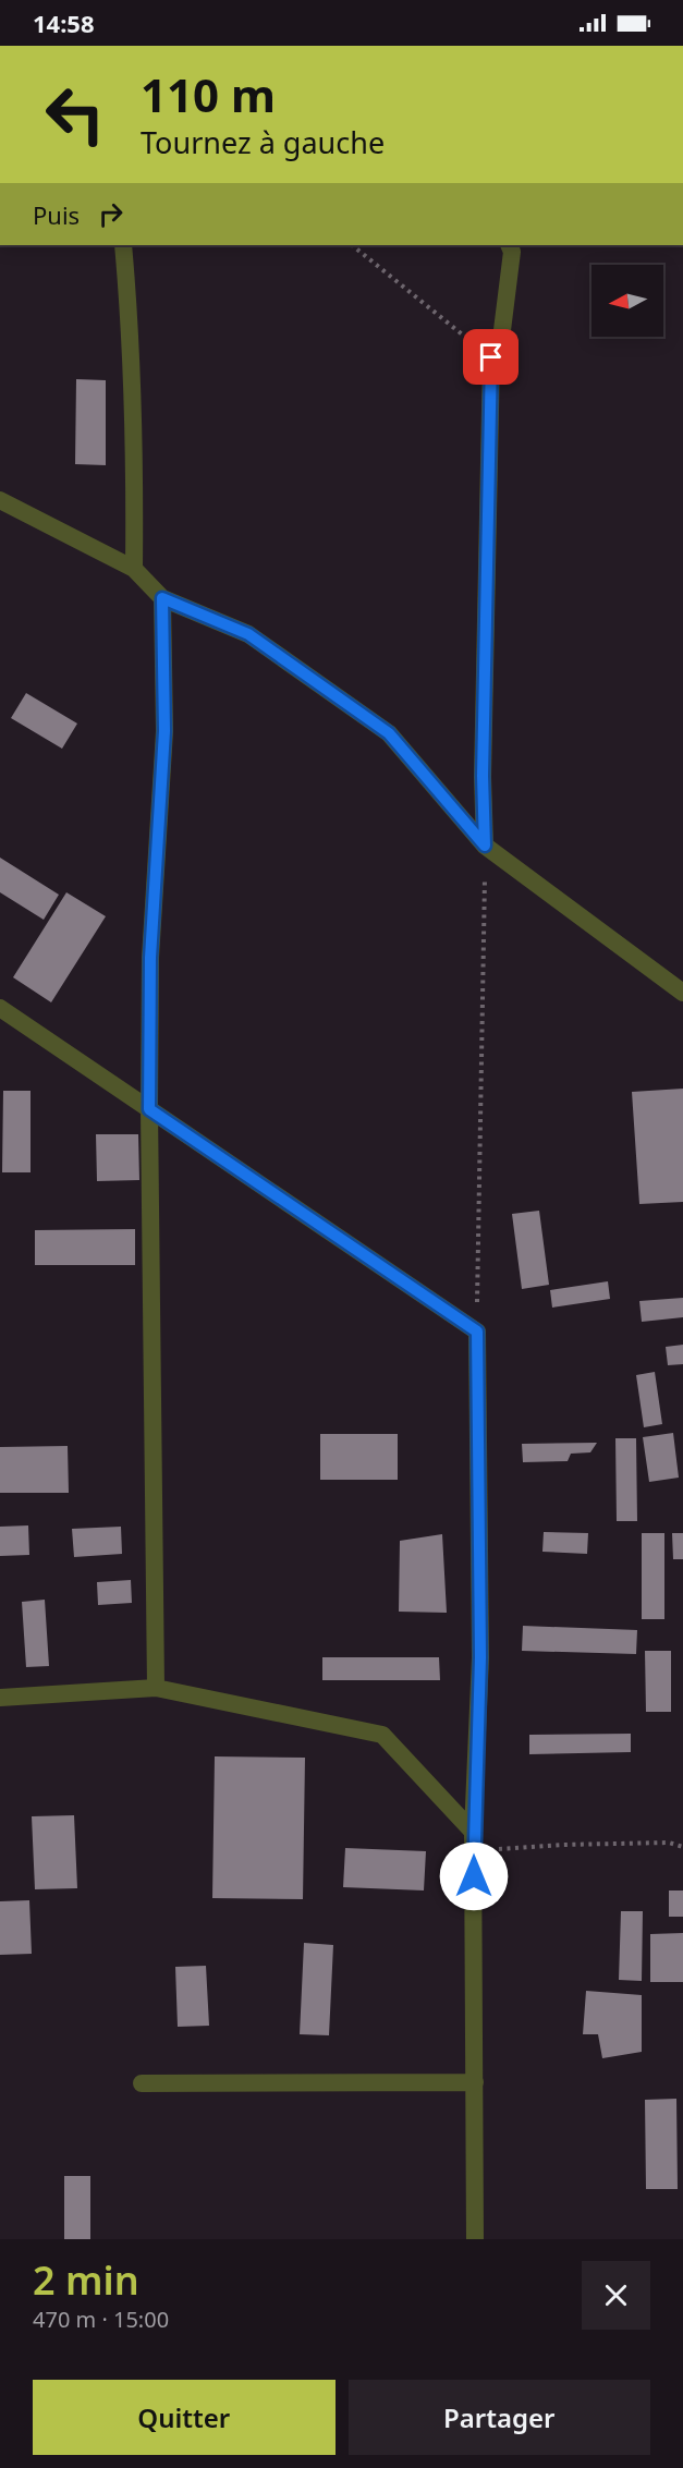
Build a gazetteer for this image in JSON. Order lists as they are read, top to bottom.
{
  "north": "left",
  "page": {
    "status": "14:58",
    "turn": ["110 m", "Tournez à gauche"],
    "then": "Puis",
    "heading": ["2 min", "470 m · 15:00"],
    "buttons": ["Quitter", "Partager"]
  }
}
